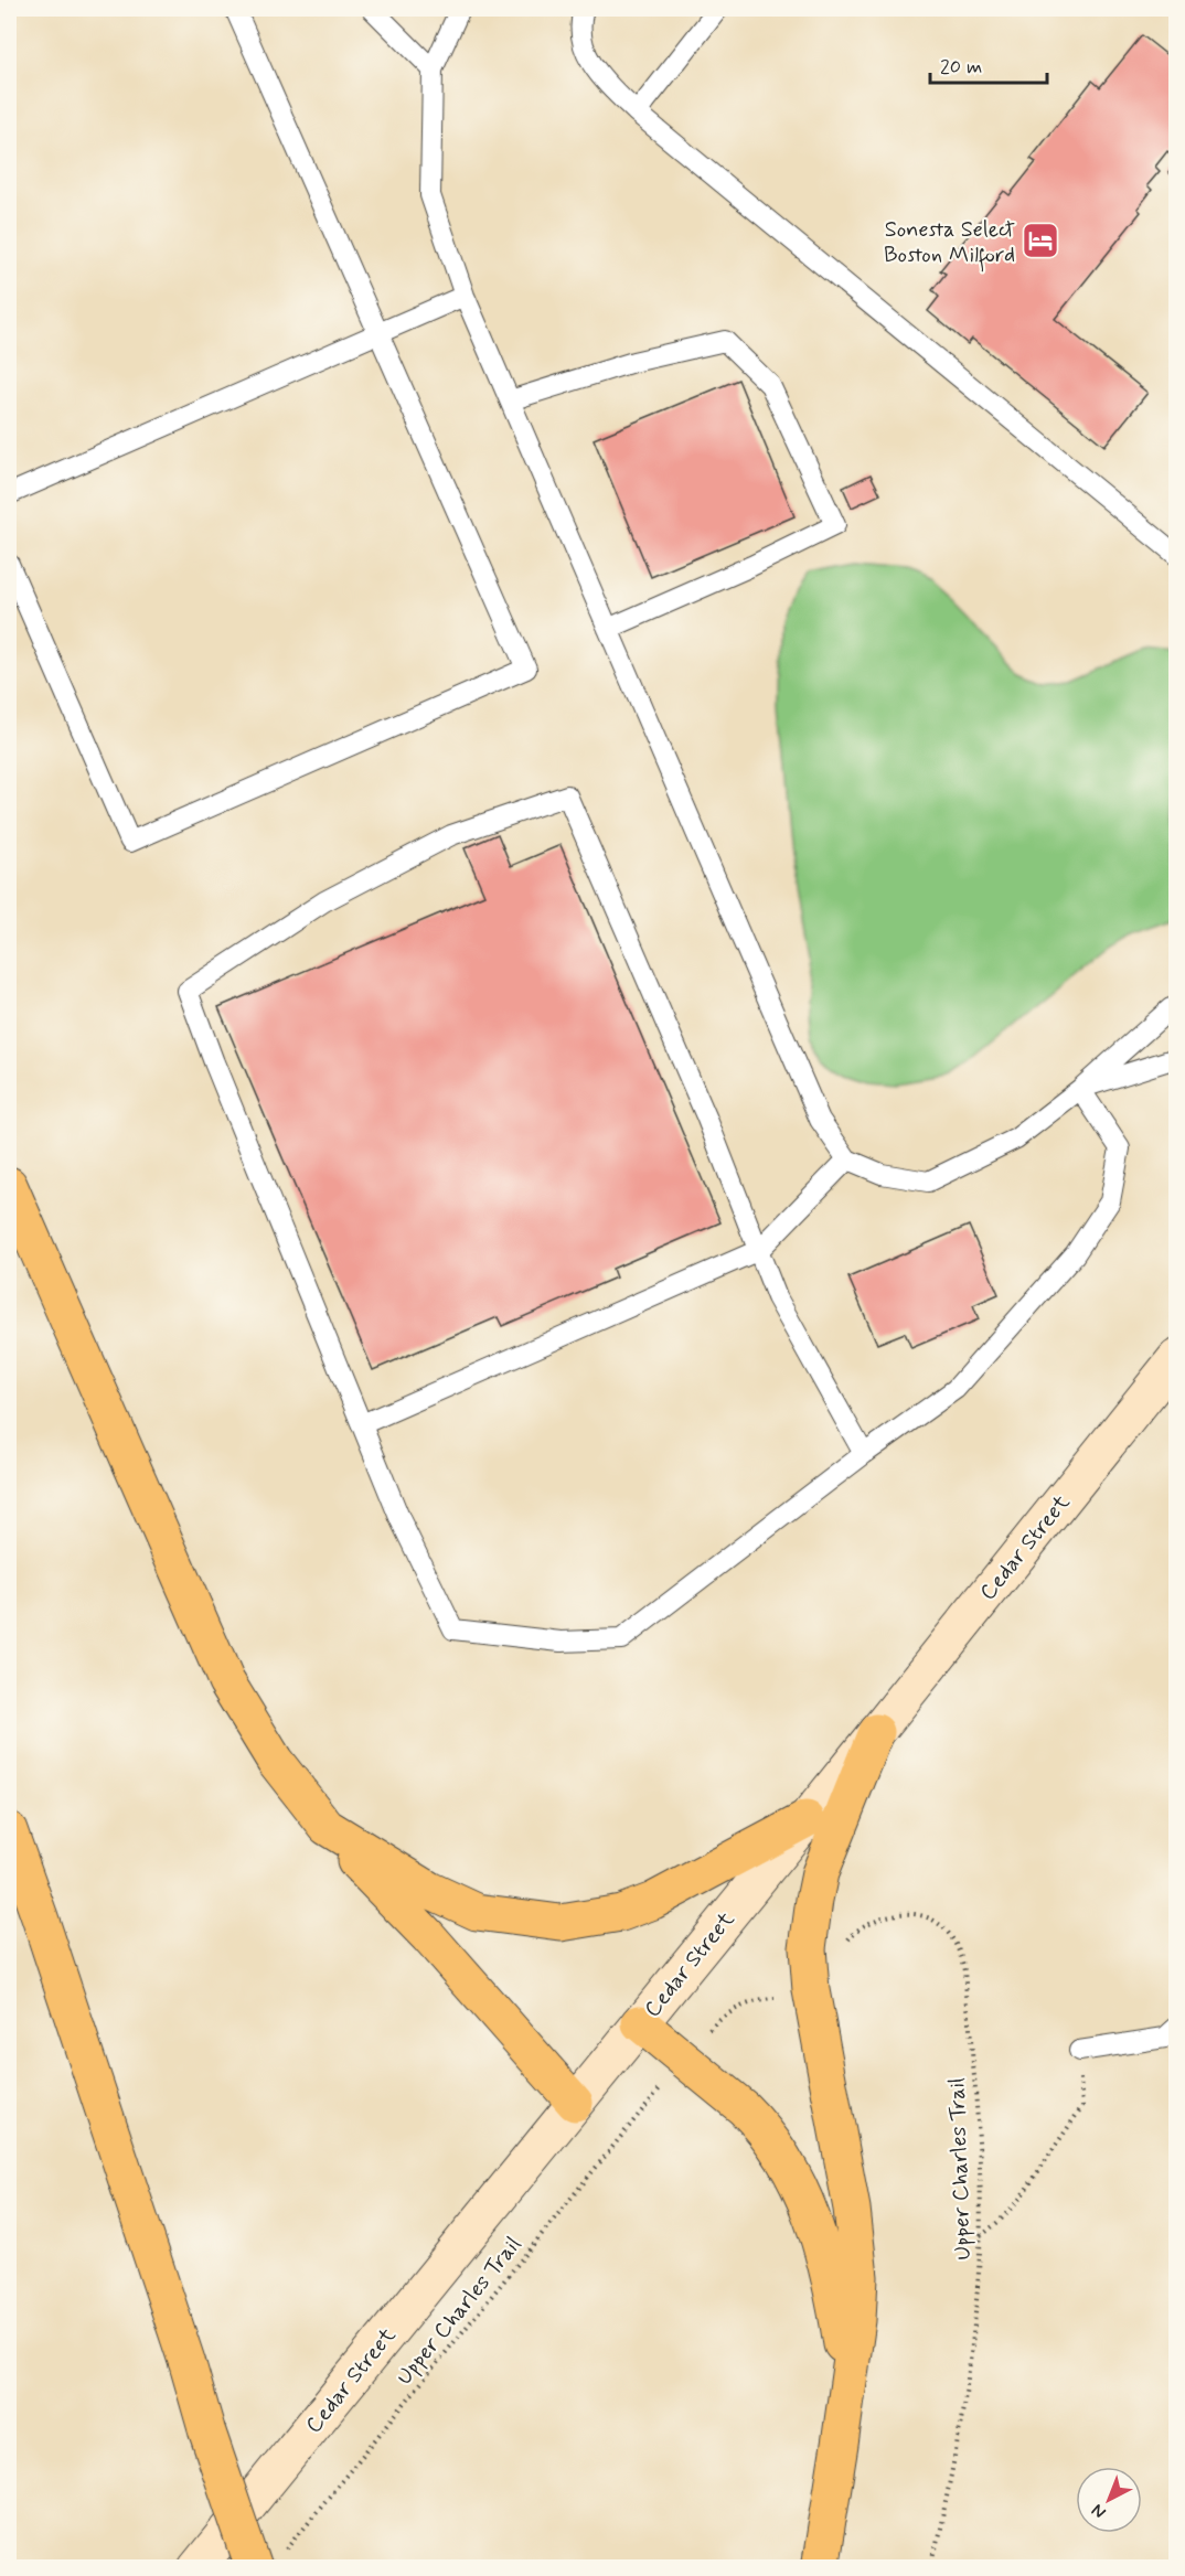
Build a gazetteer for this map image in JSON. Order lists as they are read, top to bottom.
{
  "streets": {
    "main road": ["Cedar Street"],
    "path": ["Upper Charles Trail"]
  },
  "places": {
    "hotel": ["Sonesta Select Boston Milford"]
  },
  "scale_bar": "20 m",
  "north": "bottom left"
}
